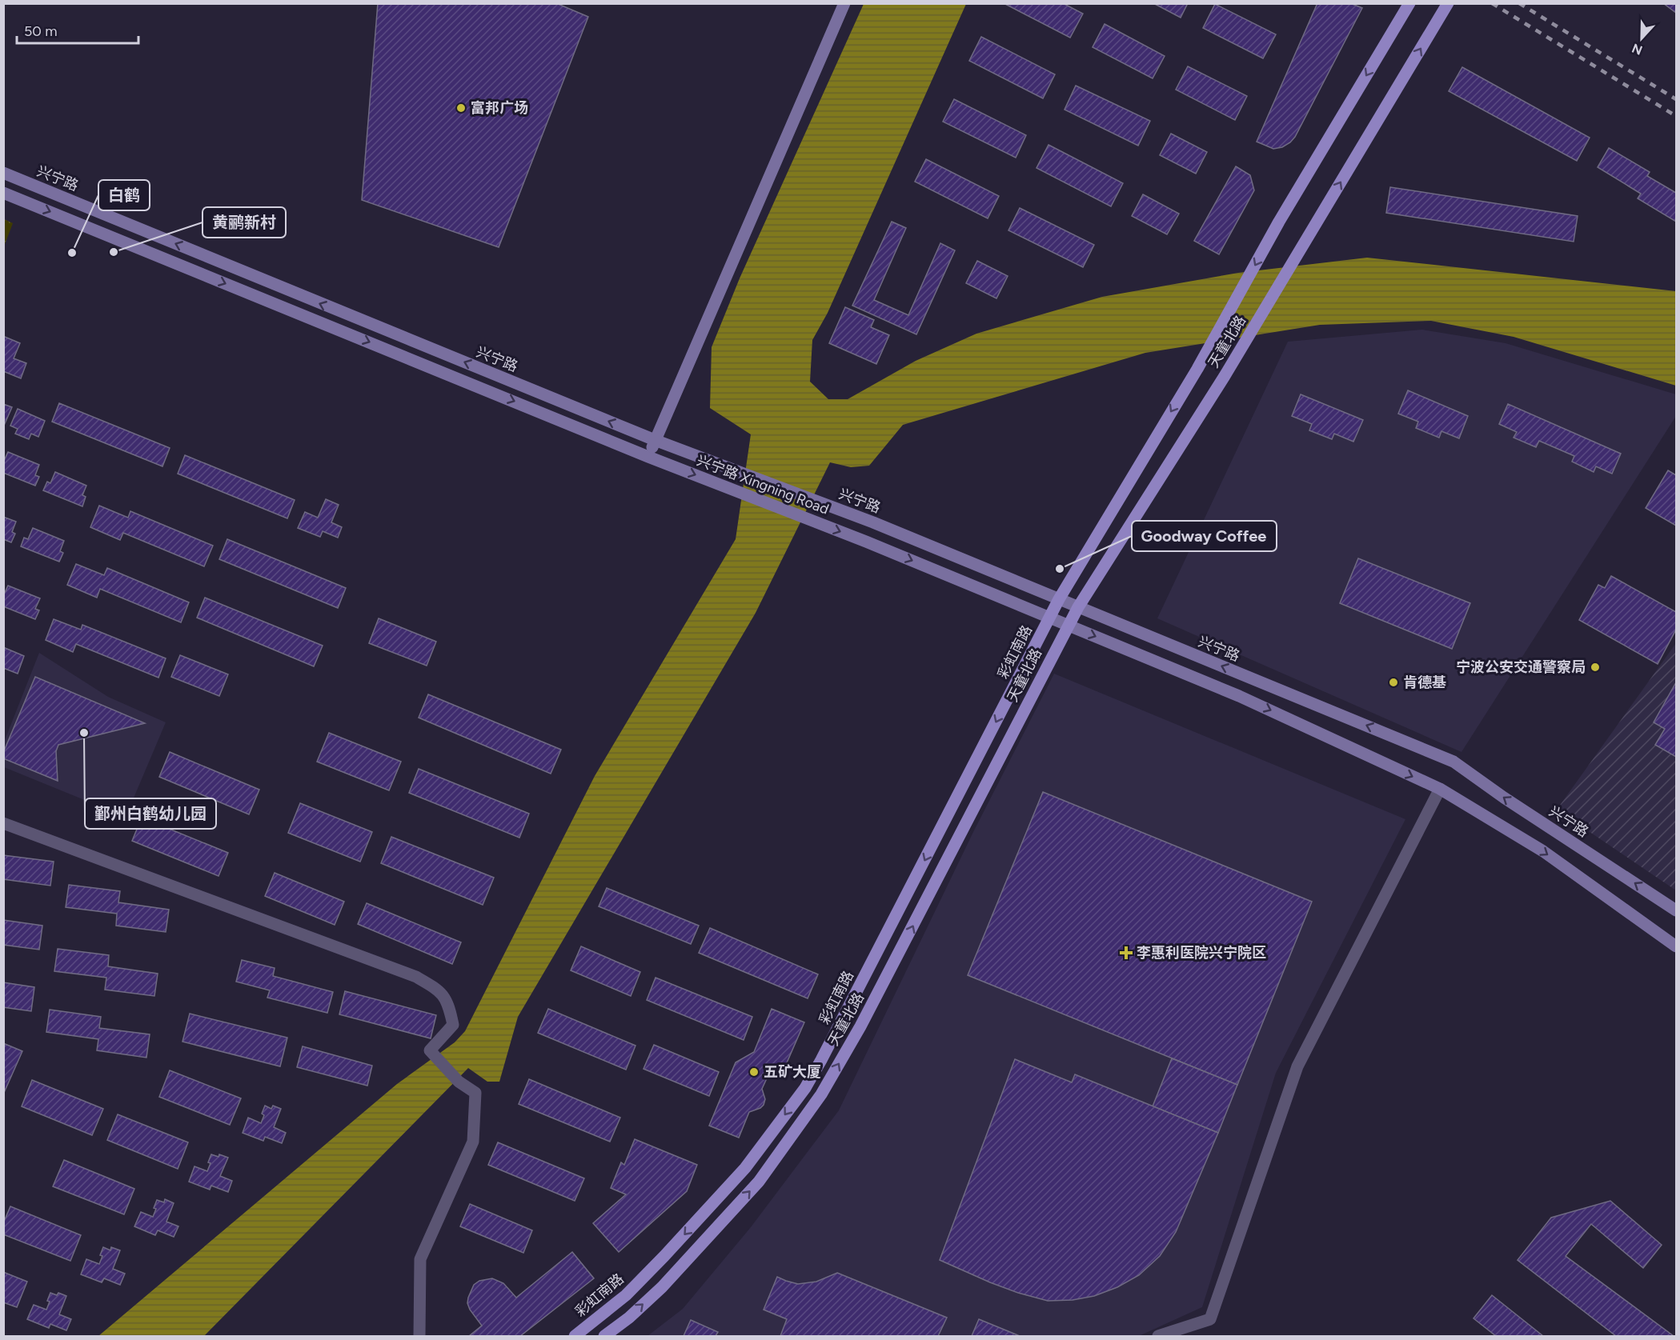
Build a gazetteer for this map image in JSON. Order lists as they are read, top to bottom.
{
  "streets": {
    "main road": [
      "兴宁路",
      "天童北路",
      "兴宁路 Xingning Road",
      "彩虹南路"
    ]
  },
  "crossings": [
    ["兴宁路", "天童北路"],
    ["天童北路", "兴宁路 Xingning Road"],
    ["天童北路", "彩虹南路"],
    ["兴宁路 Xingning Road", "彩虹南路"]
  ],
  "one_way": ["兴宁路 Xingning Road", "彩虹南路"],
  "places": {
    "other": [
      "富邦广场",
      "黄鹂新村",
      "白鹤",
      "Goodway Coffee",
      "宁波公安交通警察局",
      "肯德基",
      "鄞州白鹤幼儿园",
      "五矿大厦"
    ],
    "health": ["李惠利医院兴宁院区"]
  },
  "scale_bar": "50 m",
  "north": "bottom"
}
